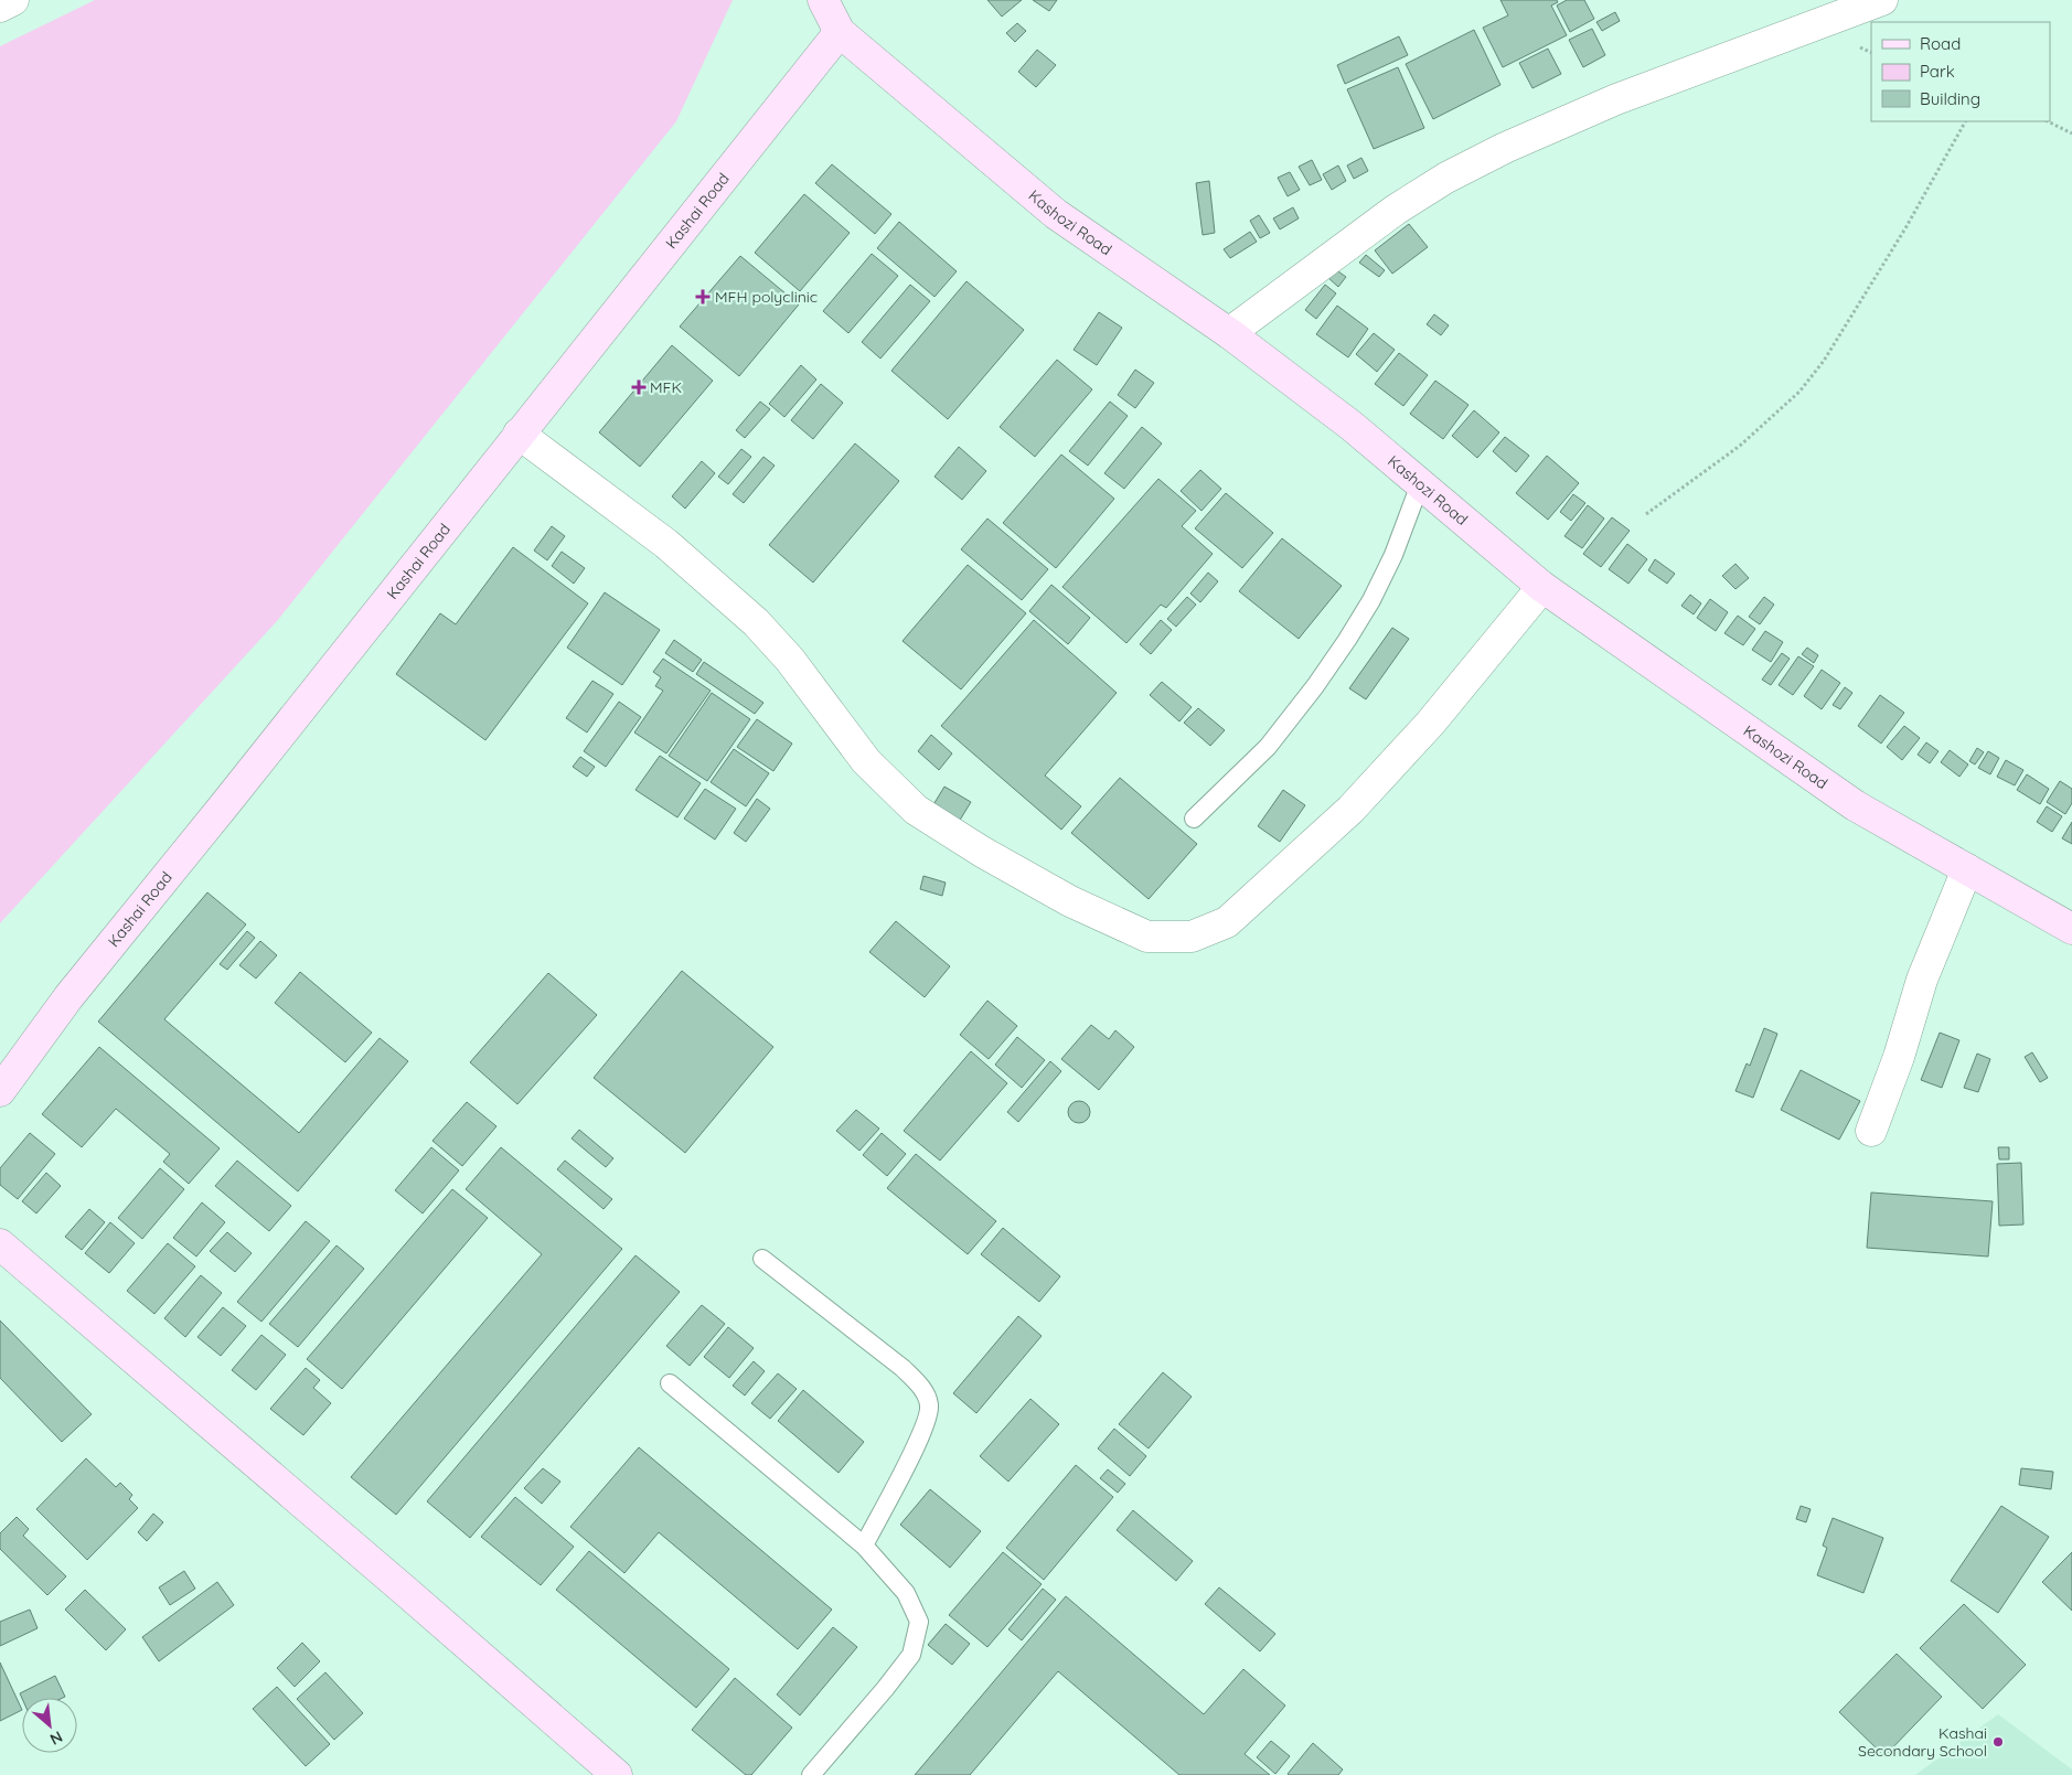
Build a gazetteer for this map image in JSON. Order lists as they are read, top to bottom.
{
  "streets": {
    "street": ["Kashai Road", "Kashozi Road"]
  },
  "crossings": [
    ["Kashai Road", "Kashozi Road"]
  ],
  "places": {
    "health": ["MFH polyclinic", "MFK"],
    "other": ["Kashai Secondary School"]
  },
  "legend": ["Road", "Park", "Building"],
  "north": "bottom right"
}
